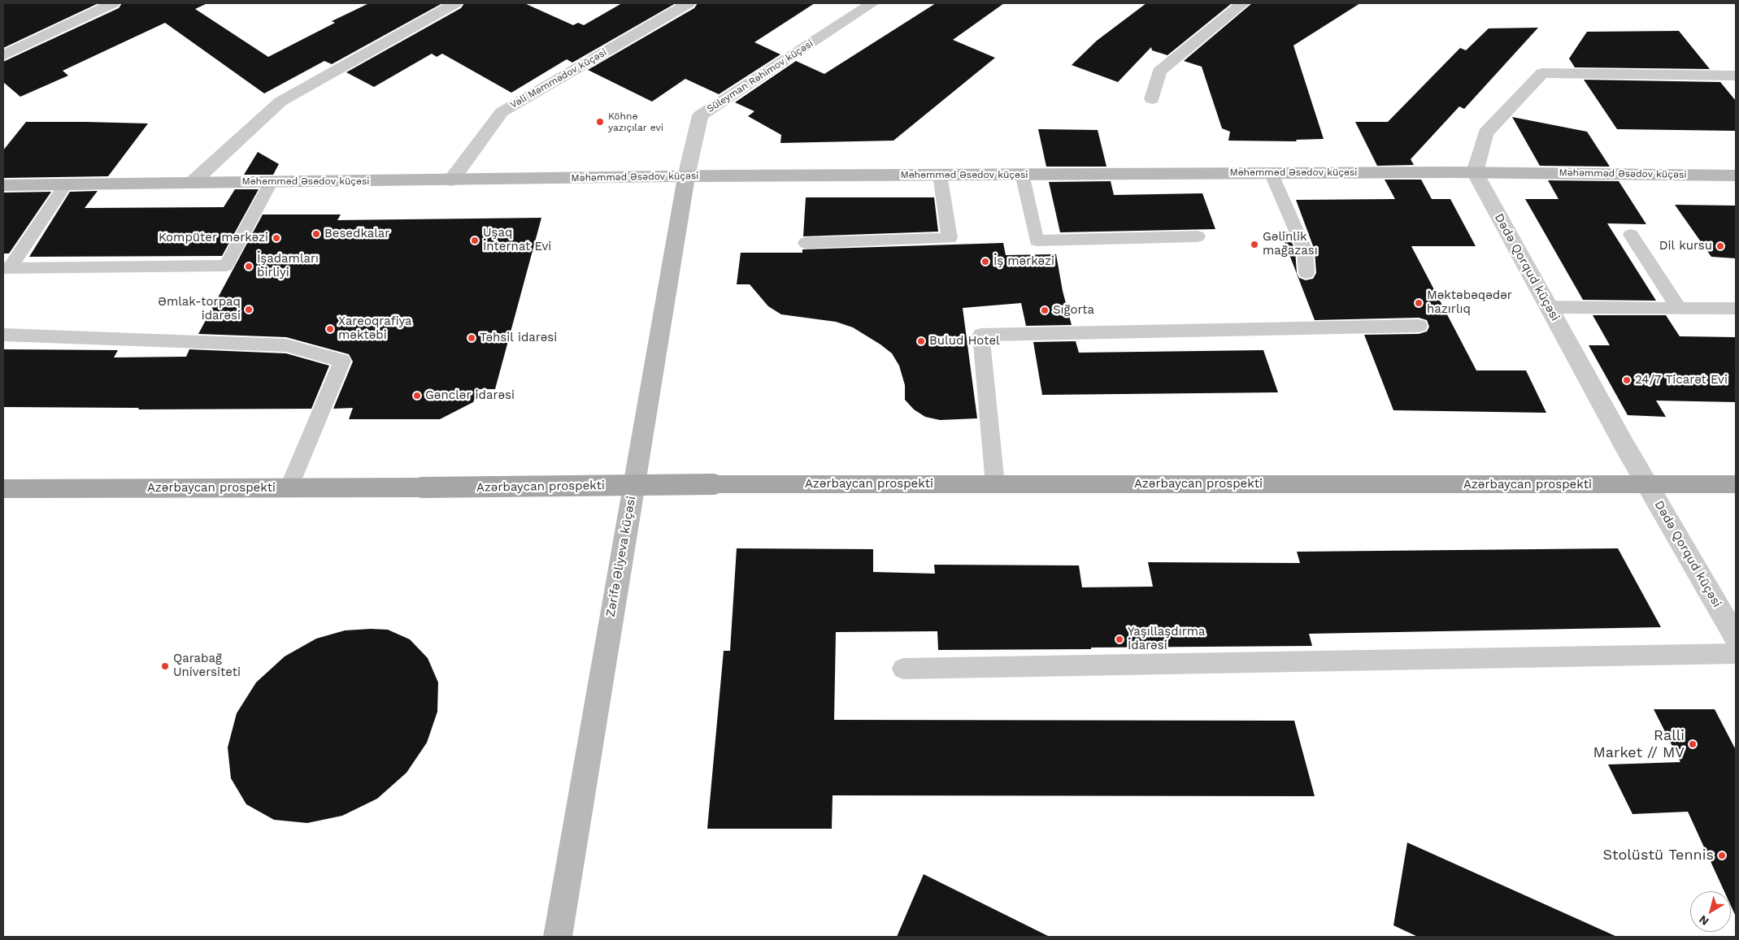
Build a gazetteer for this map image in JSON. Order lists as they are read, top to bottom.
{
  "streets": {
    "main road": ["Azərbaycan prospekti"],
    "street": [
      "Süleyman Rəhimov küçəsi",
      "Vəli Məmmədov küçəsi",
      "Məhəmməd Əsədov küçəsi",
      "Dədə Qorqud küçəsi",
      "Zərifə Əliyeva küçəsi"
    ]
  },
  "crossings": [
    ["Süleyman Rəhimov küçəsi", "Məhəmməd Əsədov küçəsi"],
    ["Süleyman Rəhimov küçəsi", "Zərifə Əliyeva küçəsi"],
    ["Vəli Məmmədov küçəsi", "Məhəmməd Əsədov küçəsi"],
    ["Məhəmməd Əsədov küçəsi", "Dədə Qorqud küçəsi"],
    ["Məhəmməd Əsədov küçəsi", "Zərifə Əliyeva küçəsi"],
    ["Dədə Qorqud küçəsi", "Azərbaycan prospekti"]
  ],
  "places": [
    "Köhnə yazıçılar evi",
    "Besedkalar",
    "Kompüter mərkəzi",
    "Uşaq İnternat Evi",
    "Gəlinlik mağazası",
    "Dil kursu",
    "İş mərkəzi",
    "İşadamları birliyi",
    "Məktəbəqədər hazırlıq",
    "Əmlak-torpaq idarəsi",
    "Sığorta",
    "Xareoqrafiya məktəbi",
    "Təhsil idarəsi",
    "Bulud Hotel",
    "24/7 Ticarət Evi",
    "Gənclər idarəsi",
    "Yaşıllaşdırma İdarəsi",
    "Qarabağ Universiteti",
    "Ralli Market // MV",
    "Stolüstü Tennis"
  ],
  "north": "bottom left"
}
